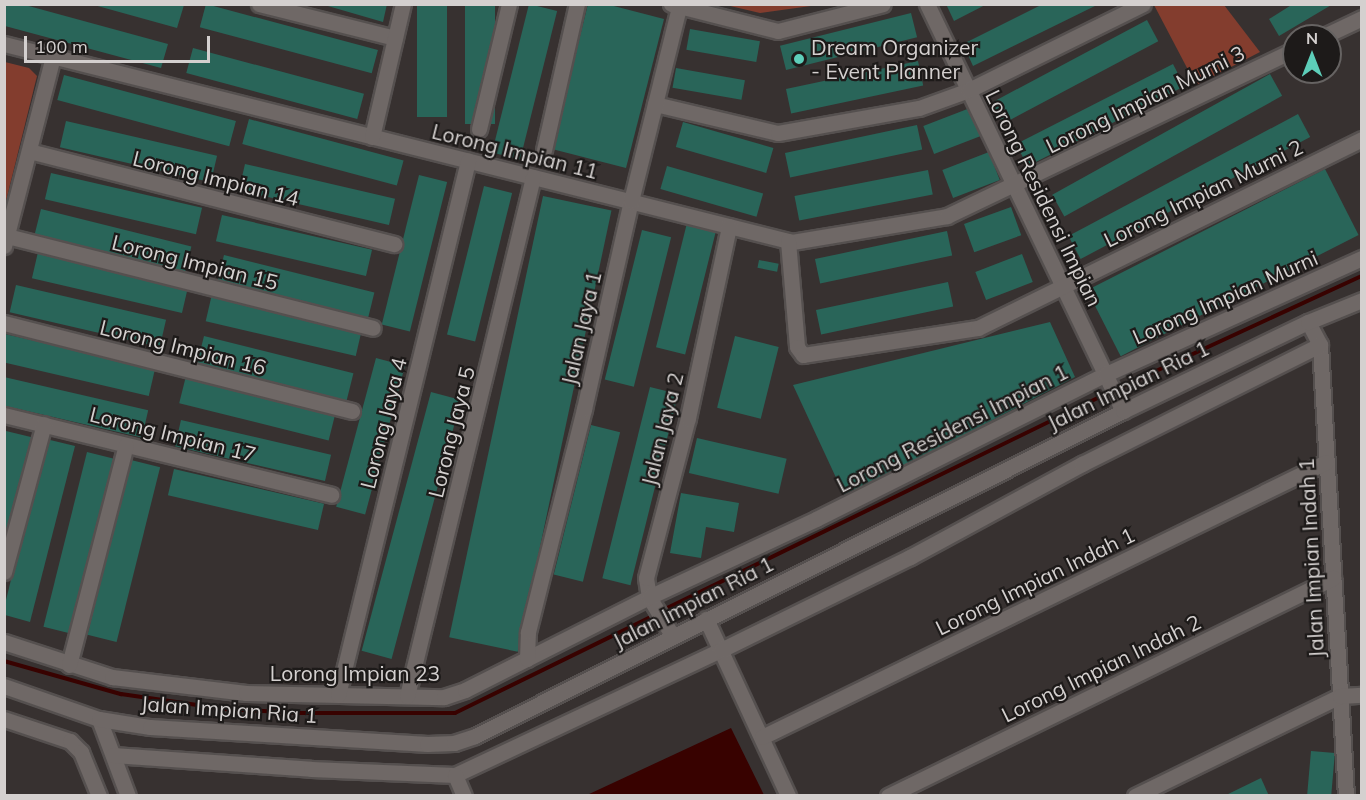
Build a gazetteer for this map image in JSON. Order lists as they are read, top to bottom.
{
  "streets": {
    "street": [
      "Lorong Impian Murni 3",
      "Lorong Impian 11",
      "Lorong Impian 14",
      "Lorong Impian Murni 2",
      "Lorong Residensi Impian",
      "Lorong Impian 15",
      "Lorong Impian Murni",
      "Jalan Jaya 1",
      "Lorong Impian 16",
      "Jalan Impian Ria 1",
      "Lorong Jaya 4",
      "Lorong Residensi Impian 1",
      "Jalan Jaya 2",
      "Lorong Jaya 5",
      "Lorong Impian 17",
      "Jalan Impian Indah 1",
      "Lorong Impian Indah 1",
      "Lorong Impian Indah 2",
      "Lorong Impian 23"
    ]
  },
  "crossings": [
    ["Lorong Impian Murni 3", "Lorong Impian 11"],
    ["Lorong Impian Murni 3", "Lorong Residensi Impian"],
    ["Lorong Impian 11", "Lorong Impian Murni 2"],
    ["Lorong Impian 11", "Lorong Residensi Impian"],
    ["Lorong Impian 11", "Jalan Jaya 1"],
    ["Lorong Impian 11", "Lorong Jaya 4"],
    ["Lorong Impian 11", "Jalan Jaya 2"],
    ["Lorong Impian 11", "Lorong Jaya 5"],
    ["Lorong Impian Murni 2", "Lorong Residensi Impian"],
    ["Lorong Residensi Impian", "Lorong Impian Murni"],
    ["Lorong Residensi Impian", "Jalan Impian Ria 1"],
    ["Lorong Residensi Impian", "Lorong Residensi Impian 1"],
    ["Lorong Impian Murni", "Lorong Residensi Impian 1"],
    ["Jalan Jaya 1", "Lorong Impian 23"],
    ["Jalan Impian Ria 1", "Jalan Jaya 2"],
    ["Jalan Impian Ria 1", "Jalan Impian Indah 1"],
    ["Lorong Jaya 4", "Lorong Impian 23"],
    ["Lorong Residensi Impian 1", "Lorong Impian 23"],
    ["Jalan Jaya 2", "Lorong Impian 23"],
    ["Lorong Jaya 5", "Lorong Impian 23"],
    ["Jalan Impian Indah 1", "Lorong Impian Indah 1"],
    ["Jalan Impian Indah 1", "Lorong Impian Indah 2"]
  ],
  "places": ["Dream Organizer - Event Planner"],
  "scale_bar": "100 m",
  "north": "top"
}
